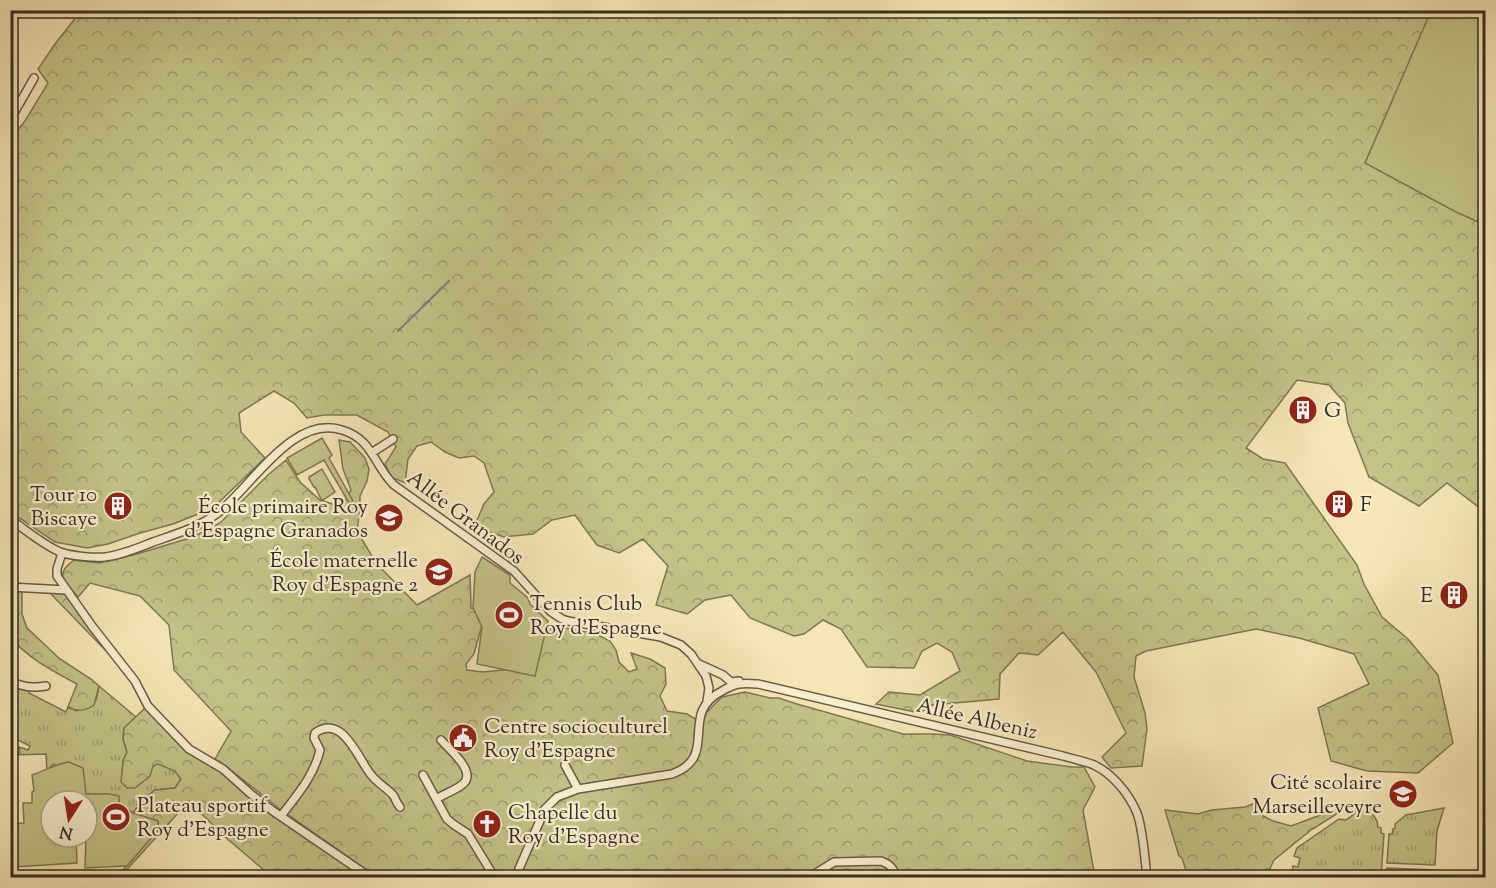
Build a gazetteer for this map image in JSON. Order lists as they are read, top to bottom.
{
  "streets": {
    "street": ["Allée Granados", "Allée Albeniz"]
  },
  "crossings": [
    ["Allée Granados", "Allée Albeniz"]
  ],
  "places": {
    "building": [
      "G",
      "F",
      "Tour 10 Biscaye",
      "E"
    ],
    "school or university": ["École primaire Roy d'Espagne Granados", "École maternelle Roy d'Espagne 2", "Cité scolaire Marseilleveyre"],
    "sports": ["Tennis Club Roy d'Espagne", "Plateau sportif Roy d'Espagne"],
    "public building": ["Centre socioculturel Roy d'Espagne"],
    "church": ["Chapelle du Roy d’Espagne"]
  },
  "north": "bottom"
}
